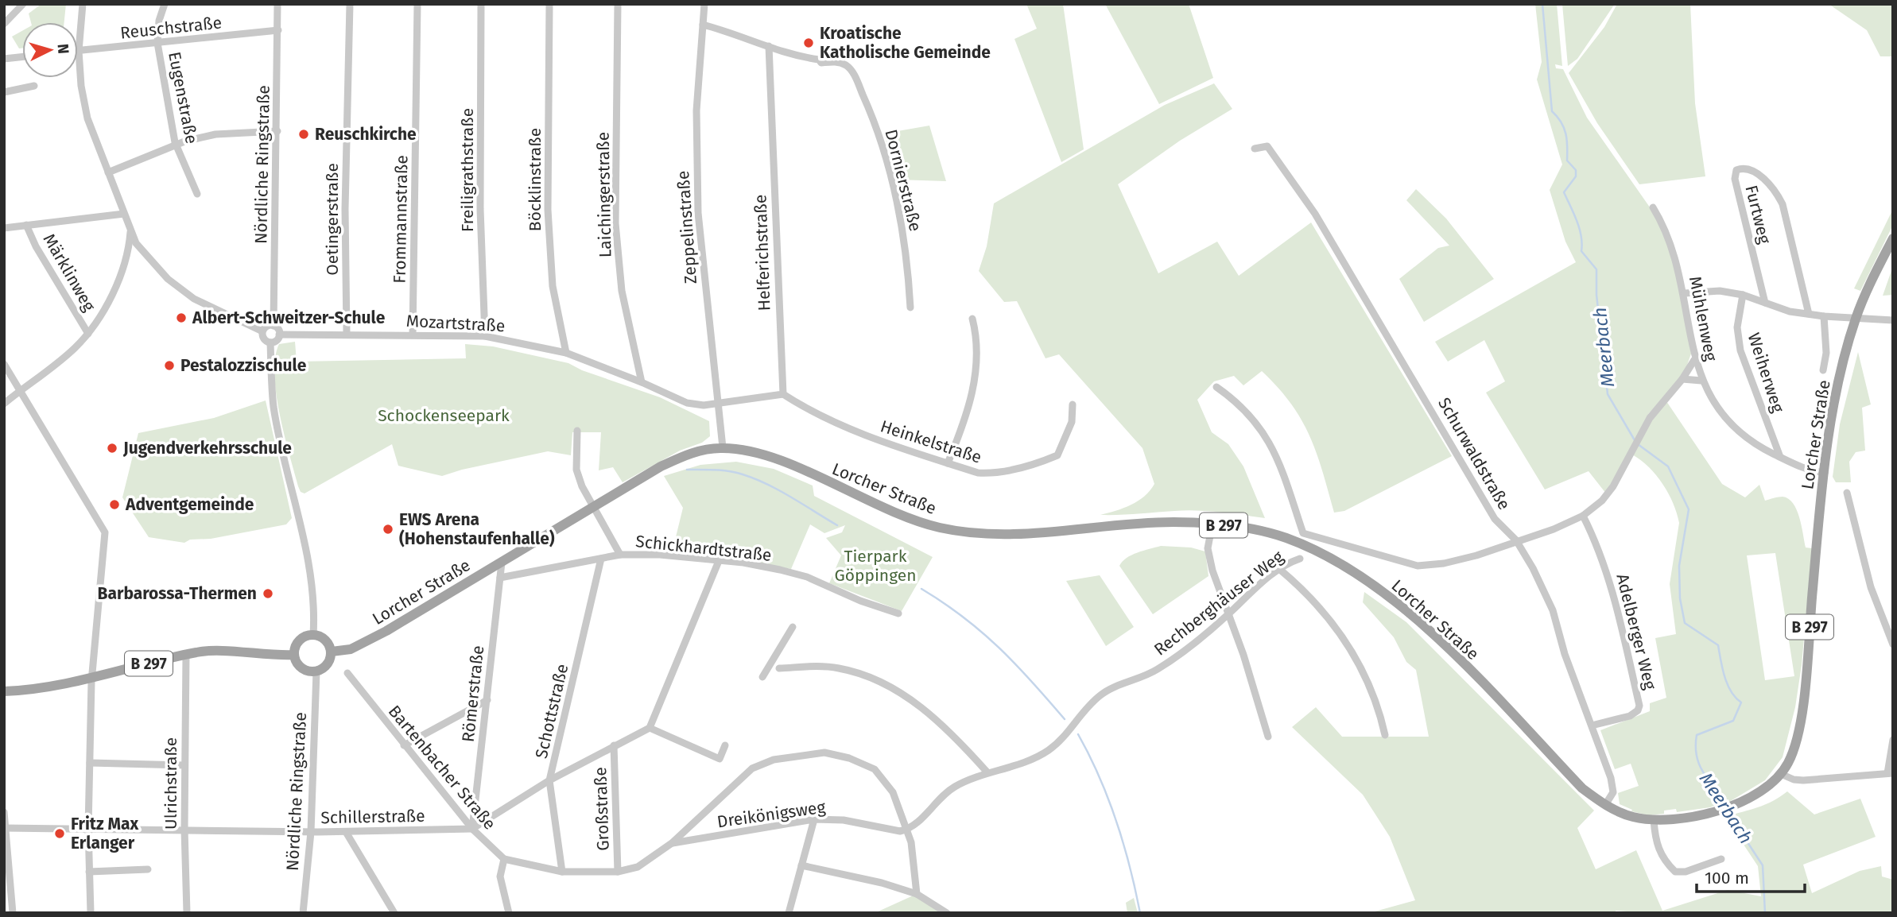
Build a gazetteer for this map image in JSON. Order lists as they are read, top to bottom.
{
  "streets": {
    "main road": ["Lorcher Straße", "B 297"],
    "street": [
      "Reuschstraße",
      "Eugenstraße",
      "Nördliche Ringstraße",
      "Freiligrathstraße",
      "Böcklinstraße",
      "Dornierstraße",
      "Laichingerstraße",
      "Furtweg",
      "Oetingerstraße",
      "Frommannstraße",
      "Zeppelinstraße",
      "Helferichstraße",
      "Märklinweg",
      "Mühlenweg",
      "Mozartstraße",
      "Weiherweg",
      "Heinkelstraße",
      "Schurwaldstraße",
      "Schickhardtstraße",
      "Rechberghäuser Weg",
      "Adelberger Weg",
      "Römerstraße",
      "Schottstraße",
      "Bartenbacher Straße",
      "Ulrichstraße",
      "Großstraße",
      "Dreikönigsweg",
      "Schillerstraße"
    ]
  },
  "crossings": [
    ["Reuschstraße", "Eugenstraße"],
    ["Reuschstraße", "Nördliche Ringstraße"],
    ["Nördliche Ringstraße", "Mozartstraße"],
    ["Nördliche Ringstraße", "Lorcher Straße"],
    ["Nördliche Ringstraße", "B 297"],
    ["Nördliche Ringstraße", "Schillerstraße"],
    ["Freiligrathstraße", "Mozartstraße"],
    ["Böcklinstraße", "Mozartstraße"],
    ["Dornierstraße", "Helferichstraße"],
    ["Laichingerstraße", "Mozartstraße"],
    ["Oetingerstraße", "Mozartstraße"],
    ["Frommannstraße", "Mozartstraße"],
    ["Zeppelinstraße", "Mozartstraße"],
    ["Zeppelinstraße", "Lorcher Straße"],
    ["Helferichstraße", "Heinkelstraße"],
    ["Mühlenweg", "Weiherweg"],
    ["Mühlenweg", "Lorcher Straße"],
    ["Lorcher Straße", "Schurwaldstraße"],
    ["Lorcher Straße", "B 297"],
    ["Lorcher Straße", "Römerstraße"],
    ["Schurwaldstraße", "Adelberger Weg"],
    ["B 297", "Ulrichstraße"],
    ["Schickhardtstraße", "Römerstraße"],
    ["Schickhardtstraße", "Schottstraße"],
    ["Rechberghäuser Weg", "Dreikönigsweg"],
    ["Römerstraße", "Bartenbacher Straße"],
    ["Römerstraße", "Schillerstraße"],
    ["Bartenbacher Straße", "Schillerstraße"],
    ["Ulrichstraße", "Schillerstraße"]
  ],
  "water": ["Meerbach"],
  "parks": ["Schockenseepark", "Tierpark Göppingen"],
  "places": [
    "Kroatische Katholische Gemeinde",
    "Reuschkirche",
    "Albert-Schweitzer-Schule",
    "Pestalozzischule",
    "Jugendverkehrsschule",
    "Adventgemeinde",
    "EWS Arena (Hohenstaufenhalle)",
    "Barbarossa-Thermen",
    "Fritz Max Erlanger"
  ],
  "scale_bar": "100 m",
  "north": "right"
}
